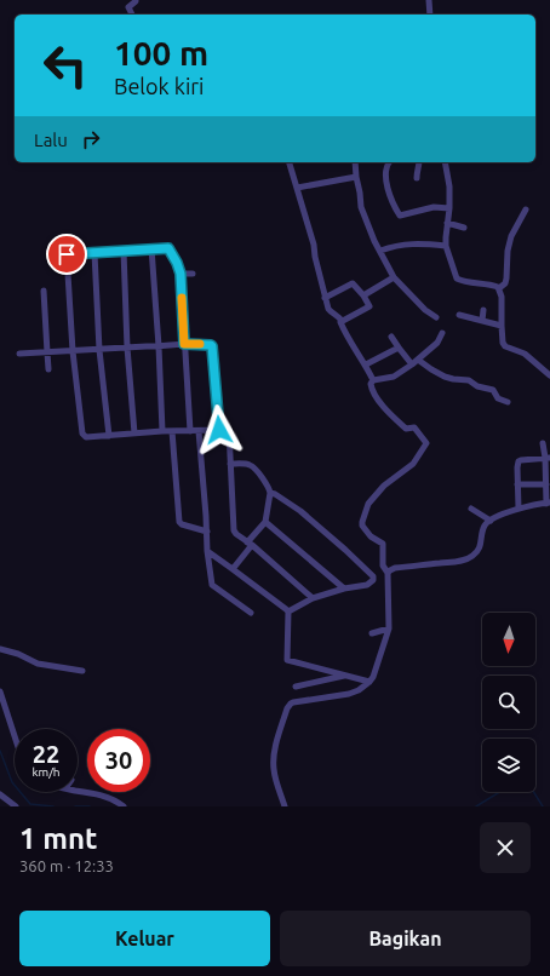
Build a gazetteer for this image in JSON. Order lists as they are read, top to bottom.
{
  "north": "bottom",
  "page": {
    "turn": ["100 m", "Belok kiri"],
    "then": "Lalu",
    "speed": "22 km/h",
    "limit": "30",
    "heading": ["1 mnt", "360 m · 12:33"],
    "buttons": ["Keluar", "Bagikan"]
  }
}
